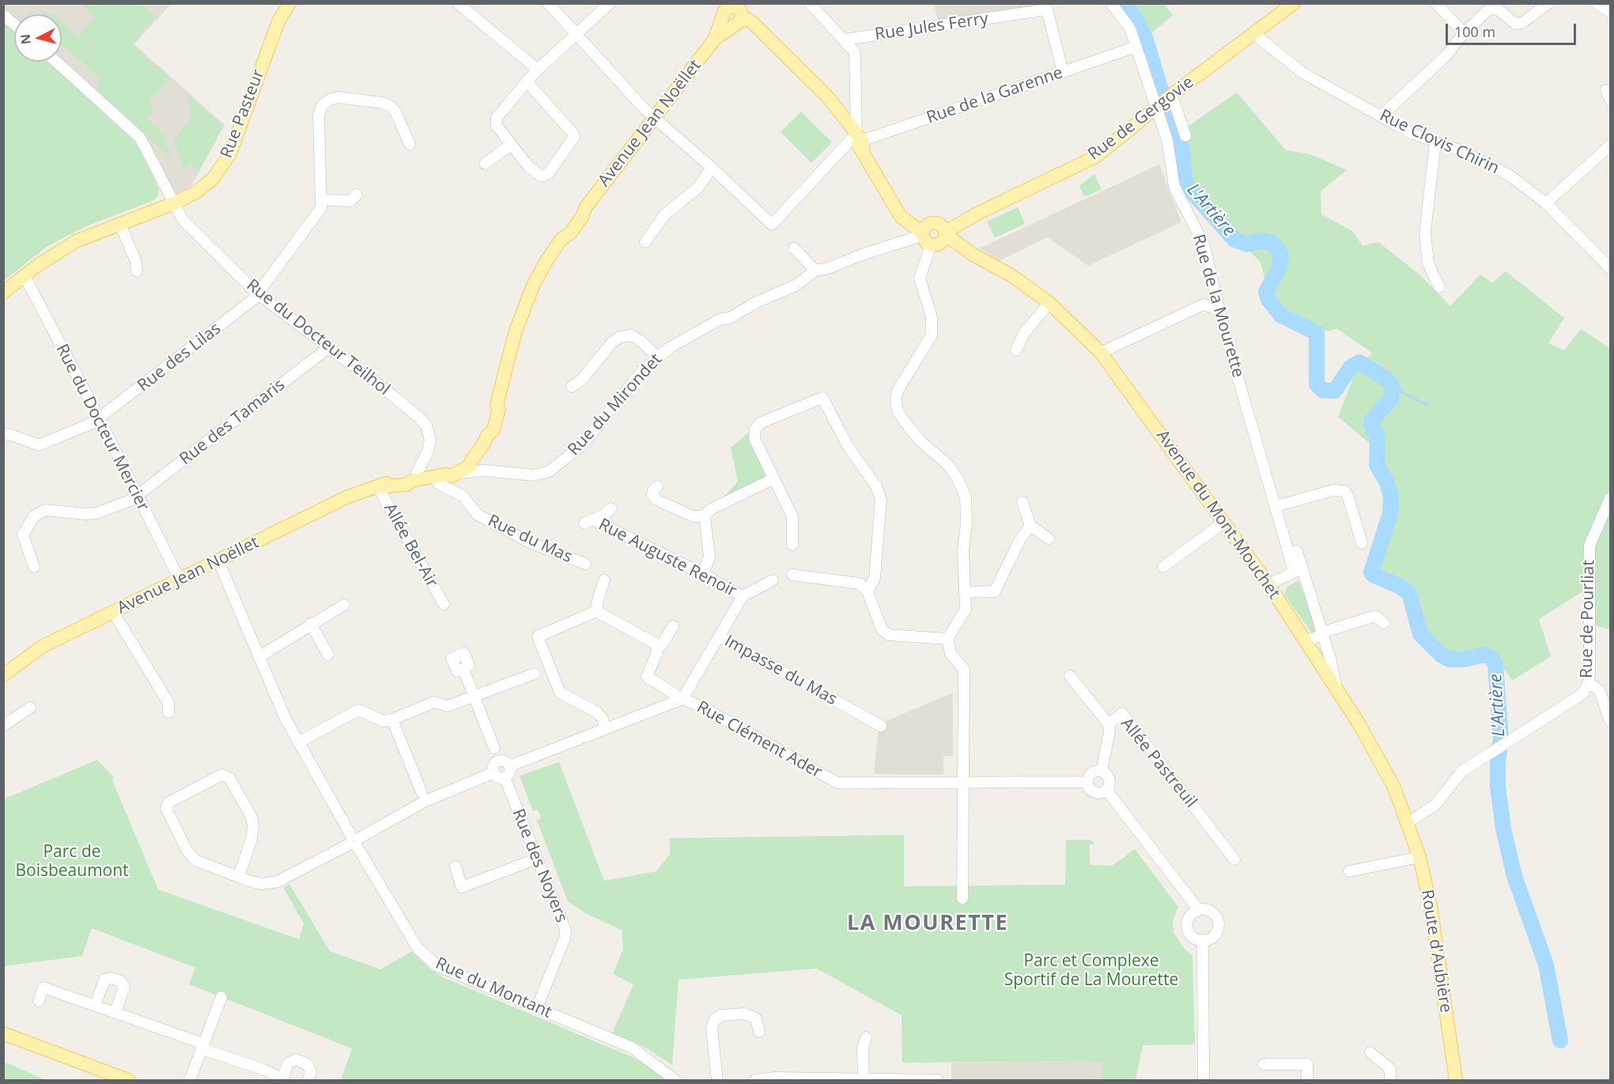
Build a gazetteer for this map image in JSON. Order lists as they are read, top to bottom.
{
  "streets": {
    "main road": [
      "Rue Pasteur",
      "Rue de Gergovie",
      "Avenue Jean Noëllet",
      "Avenue du Mont-Mouchet",
      "Route d'Aubière"
    ],
    "street": [
      "Rue Jules Ferry",
      "Rue de la Garenne",
      "Rue Clovis Chirin",
      "Rue de la Mourette",
      "Rue du Docteur Teilhol",
      "Rue des Lilas",
      "Rue du Mirondet",
      "Rue des Tamaris",
      "Rue du Docteur Mercier",
      "Rue du Mas",
      "Allée Bel-Air",
      "Rue Auguste Renoir",
      "Rue de Pourliat",
      "Impasse du Mas",
      "Rue Clément Ader",
      "Allée Pastreuil",
      "Rue des Noyers",
      "Rue du Montant"
    ]
  },
  "crossings": [
    ["Rue Jules Ferry", "Rue de la Garenne"],
    ["Rue de la Garenne", "Avenue du Mont-Mouchet"],
    ["Rue Pasteur", "Rue du Docteur Teilhol"],
    ["Rue Pasteur", "Rue du Docteur Mercier"],
    ["Rue de Gergovie", "Rue Clovis Chirin"],
    ["Rue de Gergovie", "Rue de la Mourette"],
    ["Rue de Gergovie", "Rue du Mirondet"],
    ["Rue de Gergovie", "Avenue du Mont-Mouchet"],
    ["Avenue Jean Noëllet", "Rue du Docteur Teilhol"],
    ["Avenue Jean Noëllet", "Rue du Mirondet"],
    ["Avenue Jean Noëllet", "Rue du Docteur Mercier"],
    ["Avenue Jean Noëllet", "Avenue du Mont-Mouchet"],
    ["Avenue Jean Noëllet", "Rue du Mas"],
    ["Avenue Jean Noëllet", "Allée Bel-Air"],
    ["Avenue Jean Noëllet", "Rue du Montant"],
    ["Rue de la Mourette", "Avenue du Mont-Mouchet"],
    ["Rue du Docteur Teilhol", "Rue des Lilas"],
    ["Rue du Docteur Teilhol", "Rue des Tamaris"],
    ["Rue des Lilas", "Rue du Docteur Mercier"],
    ["Rue du Mirondet", "Avenue du Mont-Mouchet"],
    ["Rue du Mirondet", "Rue du Mas"],
    ["Rue des Tamaris", "Rue du Docteur Mercier"],
    ["Avenue du Mont-Mouchet", "Rue de Pourliat"],
    ["Avenue du Mont-Mouchet", "Route d'Aubière"],
    ["Rue de Pourliat", "Route d'Aubière"],
    ["Impasse du Mas", "Rue Clément Ader"],
    ["Rue Clément Ader", "Allée Pastreuil"],
    ["Rue Clément Ader", "Rue des Noyers"],
    ["Rue des Noyers", "Rue du Montant"]
  ],
  "districts": ["LA MOURETTE"],
  "water": ["L'Artière"],
  "parks": ["Parc de Boisbeaumont", "Parc et Complexe Sportif de La Mourette"],
  "scale_bar": "100 m",
  "north": "left"
}
